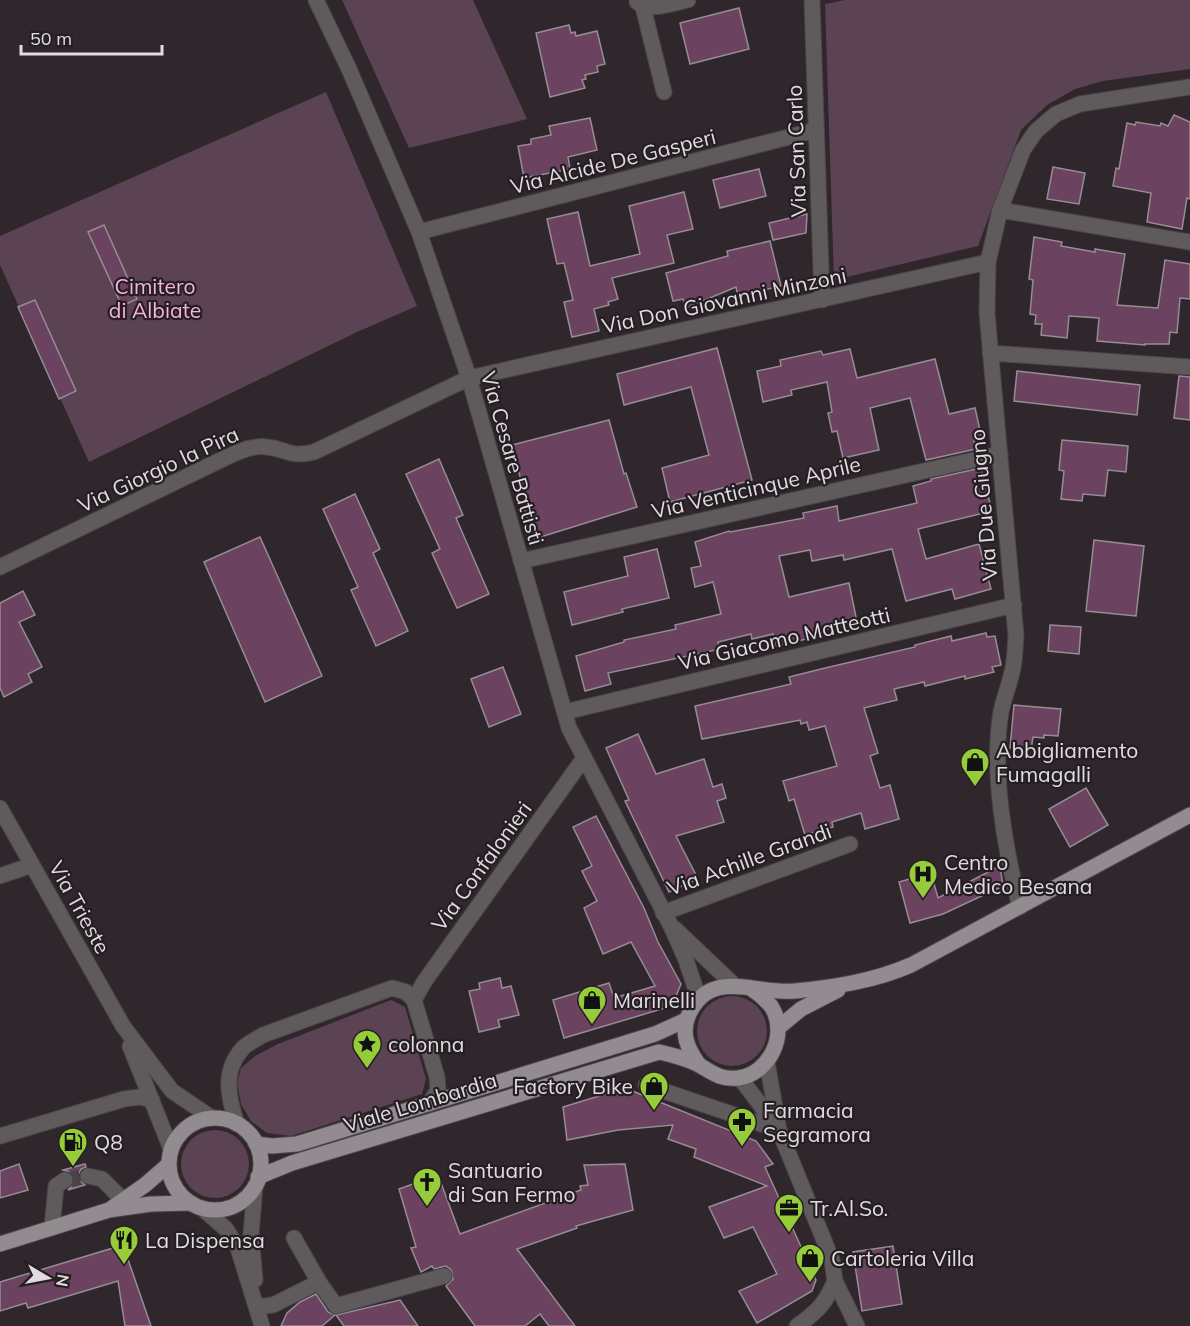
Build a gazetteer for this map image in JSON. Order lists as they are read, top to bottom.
{
  "streets": {
    "main road": ["Viale Lombardia"],
    "street": [
      "Via San Carlo",
      "Via Alcide De Gasperi",
      "Via Don Giovanni Minzoni",
      "Via Cesare Battisti",
      "Via Giorgio la Pira",
      "Via Venticinque Aprile",
      "Via Due Giugno",
      "Via Giacomo Matteotti",
      "Via Achille Grandi",
      "Via Confalonieri",
      "Via Trieste"
    ]
  },
  "crossings": [
    ["Via San Carlo", "Via Alcide De Gasperi"],
    ["Via San Carlo", "Via Don Giovanni Minzoni"],
    ["Via Alcide De Gasperi", "Via Cesare Battisti"],
    ["Via Don Giovanni Minzoni", "Via Cesare Battisti"],
    ["Via Don Giovanni Minzoni", "Via Giorgio la Pira"],
    ["Via Don Giovanni Minzoni", "Via Due Giugno"],
    ["Via Cesare Battisti", "Via Giorgio la Pira"],
    ["Via Cesare Battisti", "Via Venticinque Aprile"],
    ["Via Cesare Battisti", "Via Giacomo Matteotti"],
    ["Via Cesare Battisti", "Via Achille Grandi"],
    ["Via Cesare Battisti", "Via Confalonieri"],
    ["Via Cesare Battisti", "Viale Lombardia"],
    ["Via Venticinque Aprile", "Via Due Giugno"],
    ["Via Due Giugno", "Via Giacomo Matteotti"],
    ["Via Trieste", "Viale Lombardia"]
  ],
  "parks": ["Cimitero di Albiate"],
  "places": {
    "shop": [
      "Abbigliamento Fumagalli",
      "Marinelli",
      "Factory Bike",
      "Cartoleria Villa"
    ],
    "hospital": ["Centro Medico Besana"],
    "place": ["colonna"],
    "pharmacy": ["Farmacia Segramora"],
    "fuel station": ["Q8"],
    "church": ["Santuario di San Fermo"],
    "office": ["Tr.Al.So."],
    "restaurant": ["La Dispensa"]
  },
  "scale_bar": "50 m",
  "north": "right"
}
